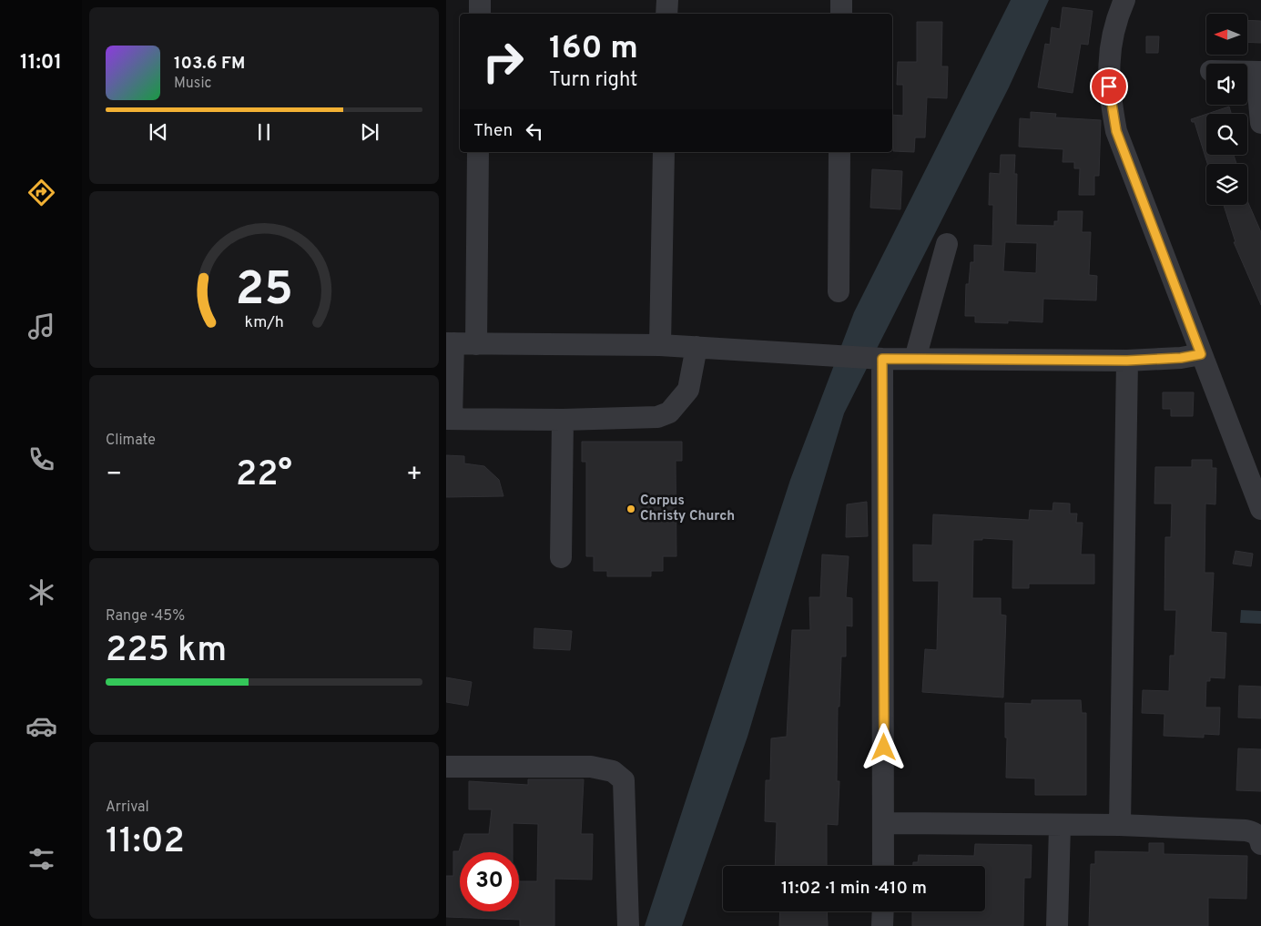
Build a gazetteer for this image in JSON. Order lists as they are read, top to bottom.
{
  "places": ["Corpus Christy Church"],
  "north": "left",
  "page": {
    "tabs": "11:01",
    "turn": ["160 m", "Turn right"],
    "song": ["103.6 FM", "Music"],
    "then": "Then",
    "tile": [
      "Climate",
      ["Range · 45%", "225 km"],
      ["Arrival", "11:02"]
    ],
    "heat": ["−", "22°", "+"],
    "limit": "30",
    "trip": "11:02 · 1 min · 410 m",
    "gauge": ["25", "km/h"]
  }
}
